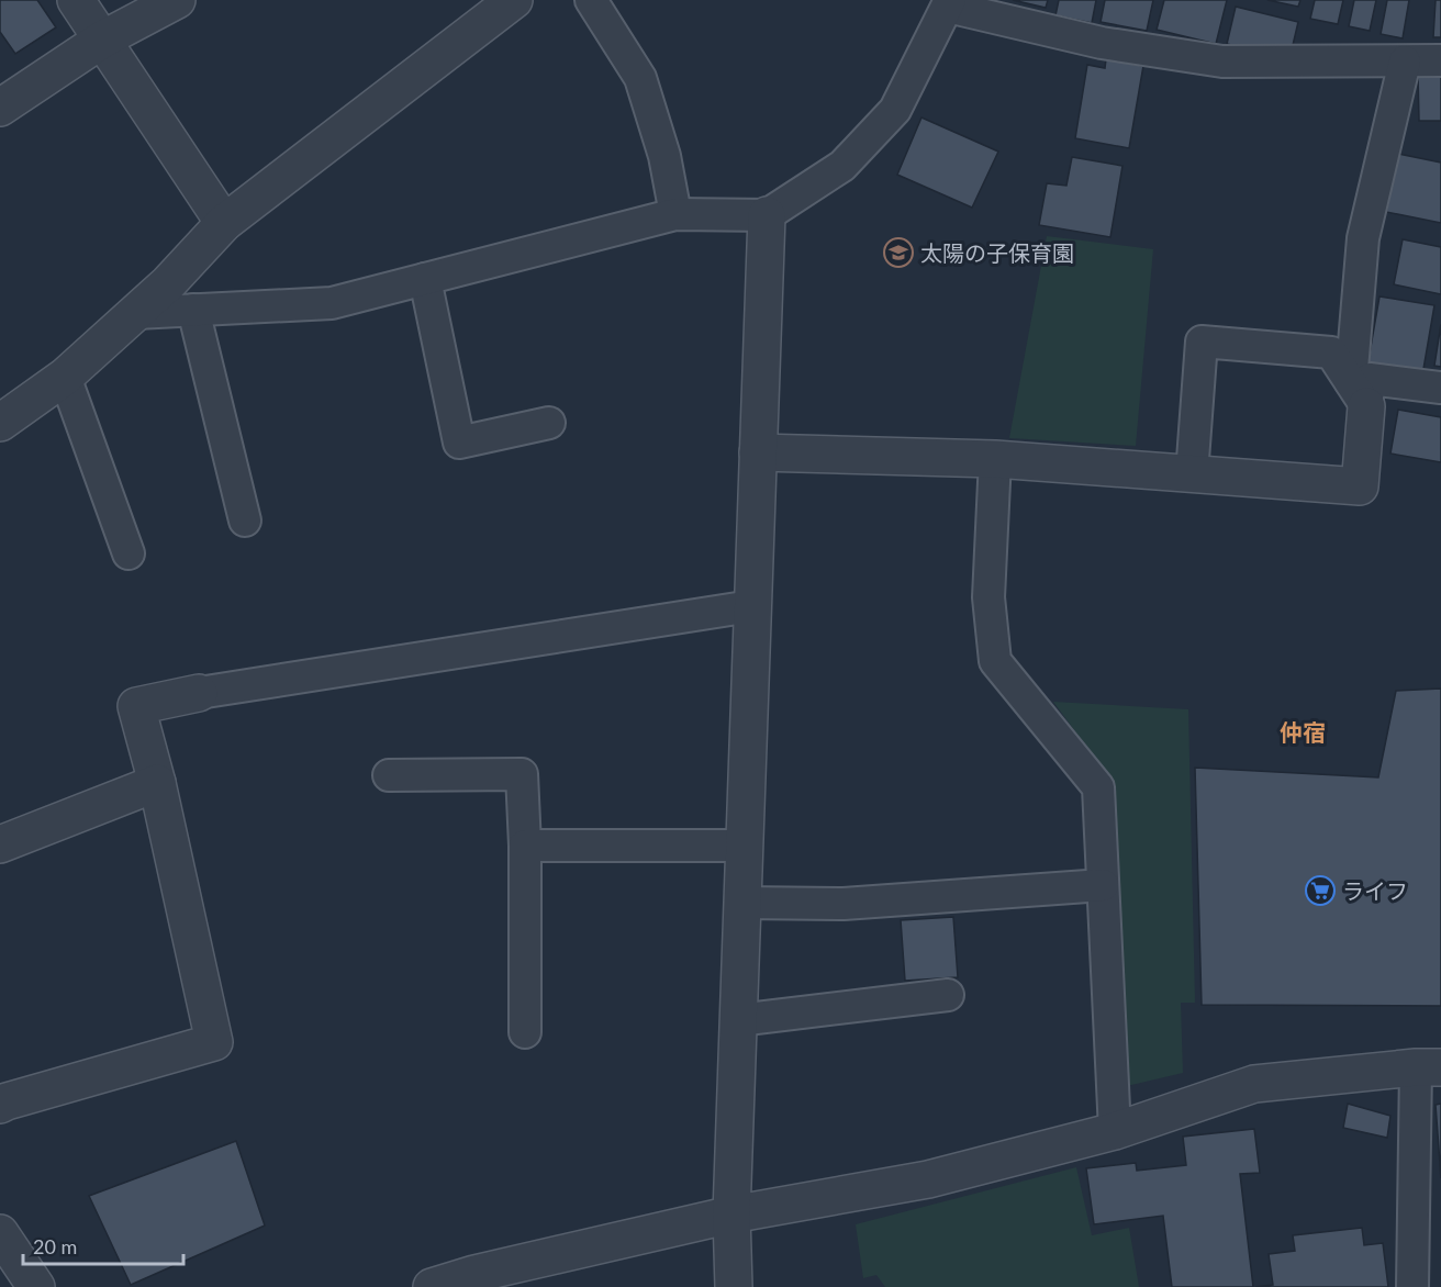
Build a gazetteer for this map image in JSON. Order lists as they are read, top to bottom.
{
  "districts": ["仲宿"],
  "places": {
    "school or university": ["太陽の子保育園"],
    "supermarket": ["ライフ"]
  },
  "scale_bar": "20 m"
}
